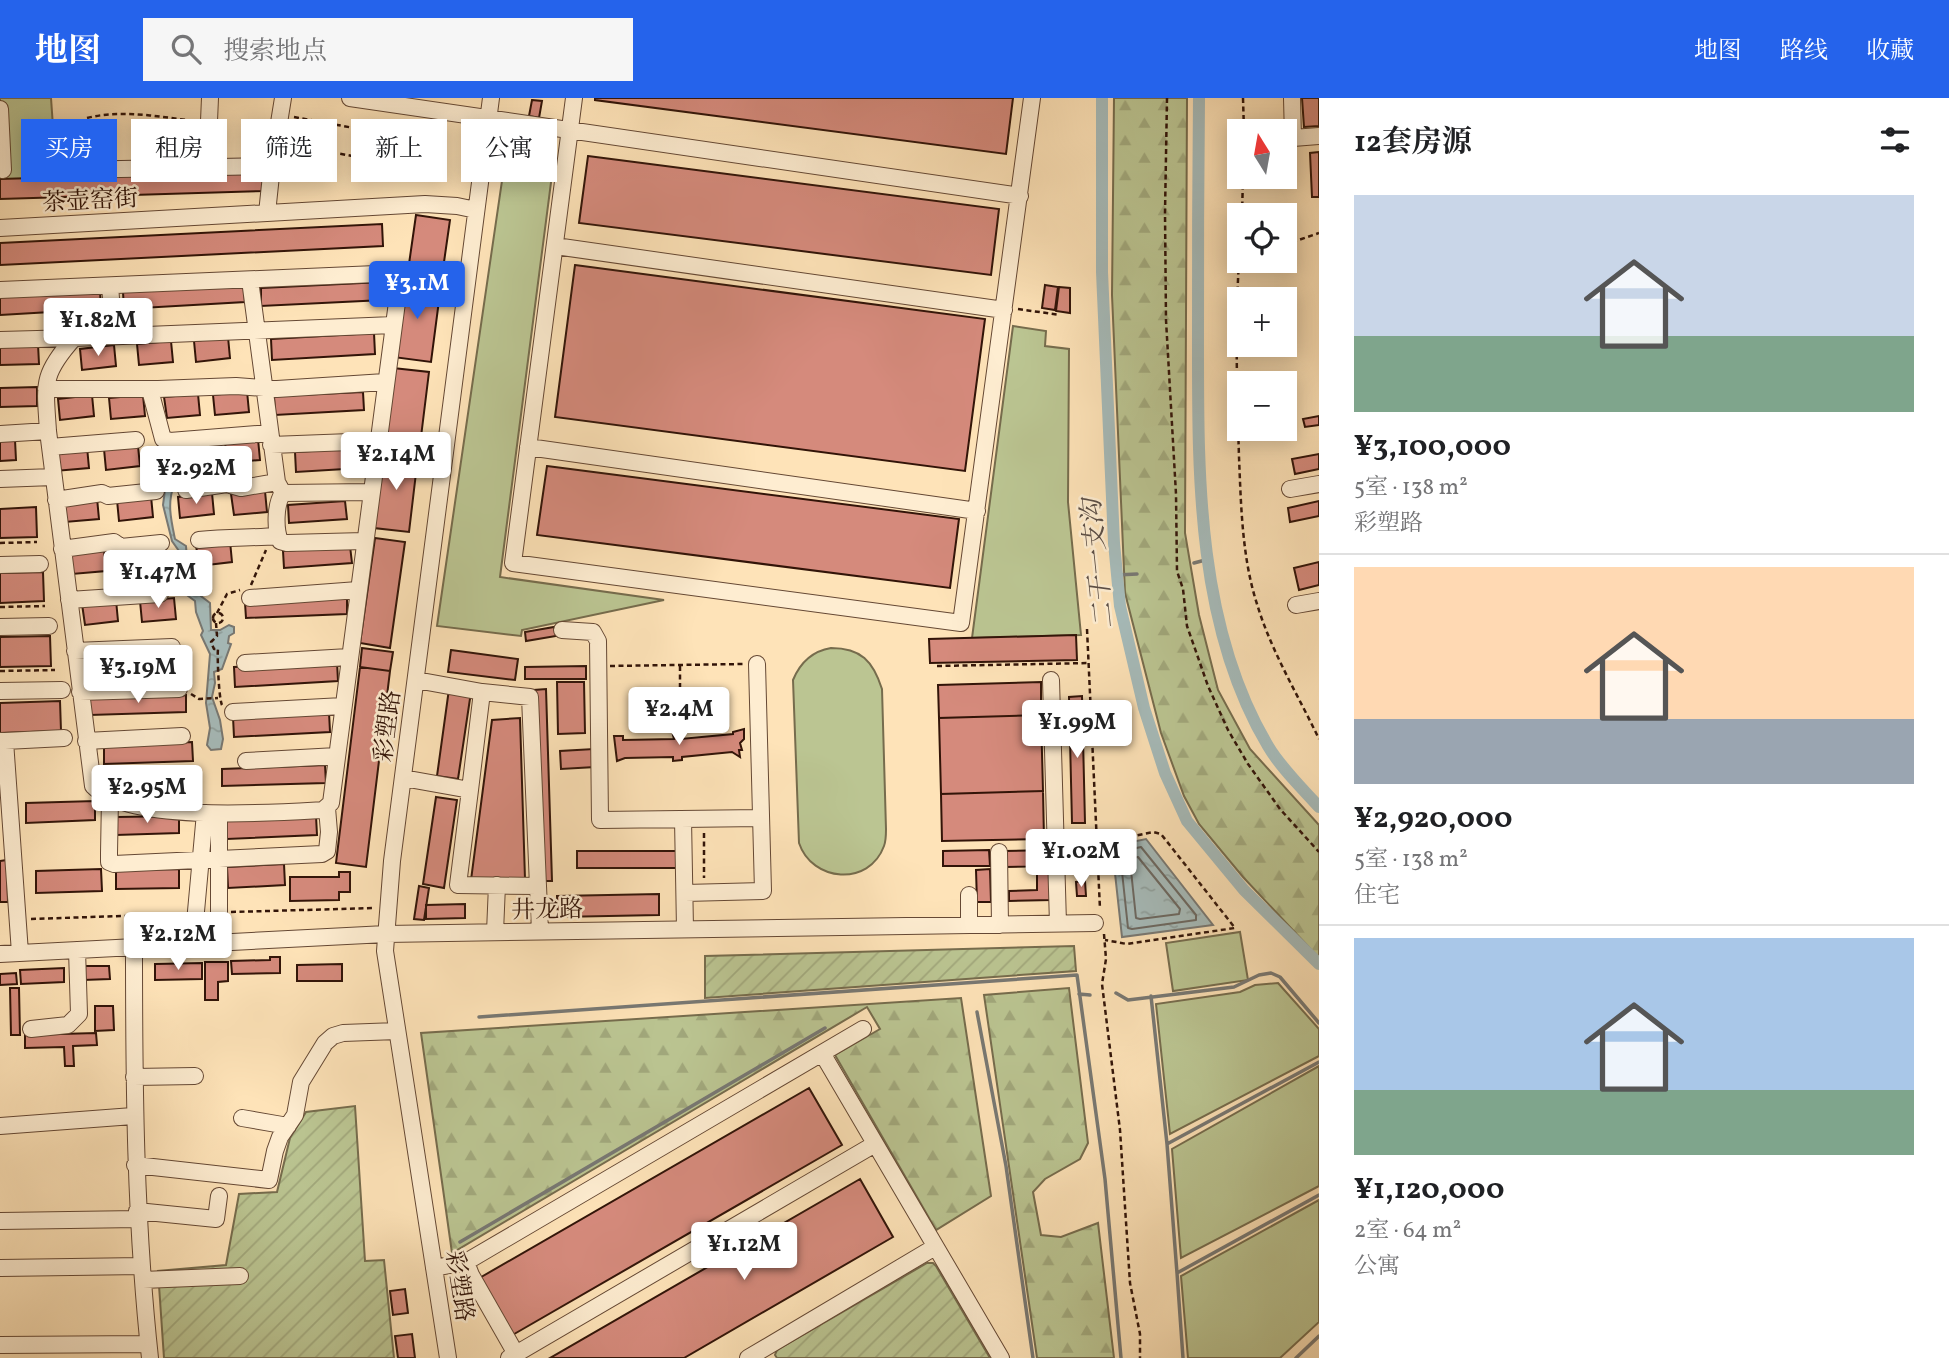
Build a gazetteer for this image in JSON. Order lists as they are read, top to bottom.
{
  "streets": {
    "street": ["茶壶窑街", "彩塑路", "井龙路"]
  },
  "crossings": [
    ["茶壶窑街", "彩塑路"],
    ["彩塑路", "井龙路"]
  ],
  "water": ["二干一支沟"],
  "north": "top",
  "page": {
    "header": "地图",
    "search": "搜索地点",
    "nav": ["地图", "路线", "收藏"],
    "heading": "12套房源",
    "map_buttons": ["+", "−"],
    "chip": [
      "买房",
      "租房",
      "筛选",
      "新上",
      "公寓"
    ],
    "list": [
      {
        "name": "¥3,100,000",
        "note": "5室 · 138 m² · 彩塑路"
      },
      {
        "name": "¥2,920,000",
        "note": "5室 · 138 m² · 住宅"
      },
      {
        "name": "¥1,120,000",
        "note": "2室 · 64 m² · 公寓"
      }
    ],
    "price": [
      "¥3.1M",
      "¥1.82M",
      "¥2.14M",
      "¥2.92M",
      "¥1.47M",
      "¥3.19M",
      "¥2.4M",
      "¥1.99M",
      "¥2.95M",
      "¥1.02M",
      "¥2.12M",
      "¥1.12M"
    ]
  }
}
